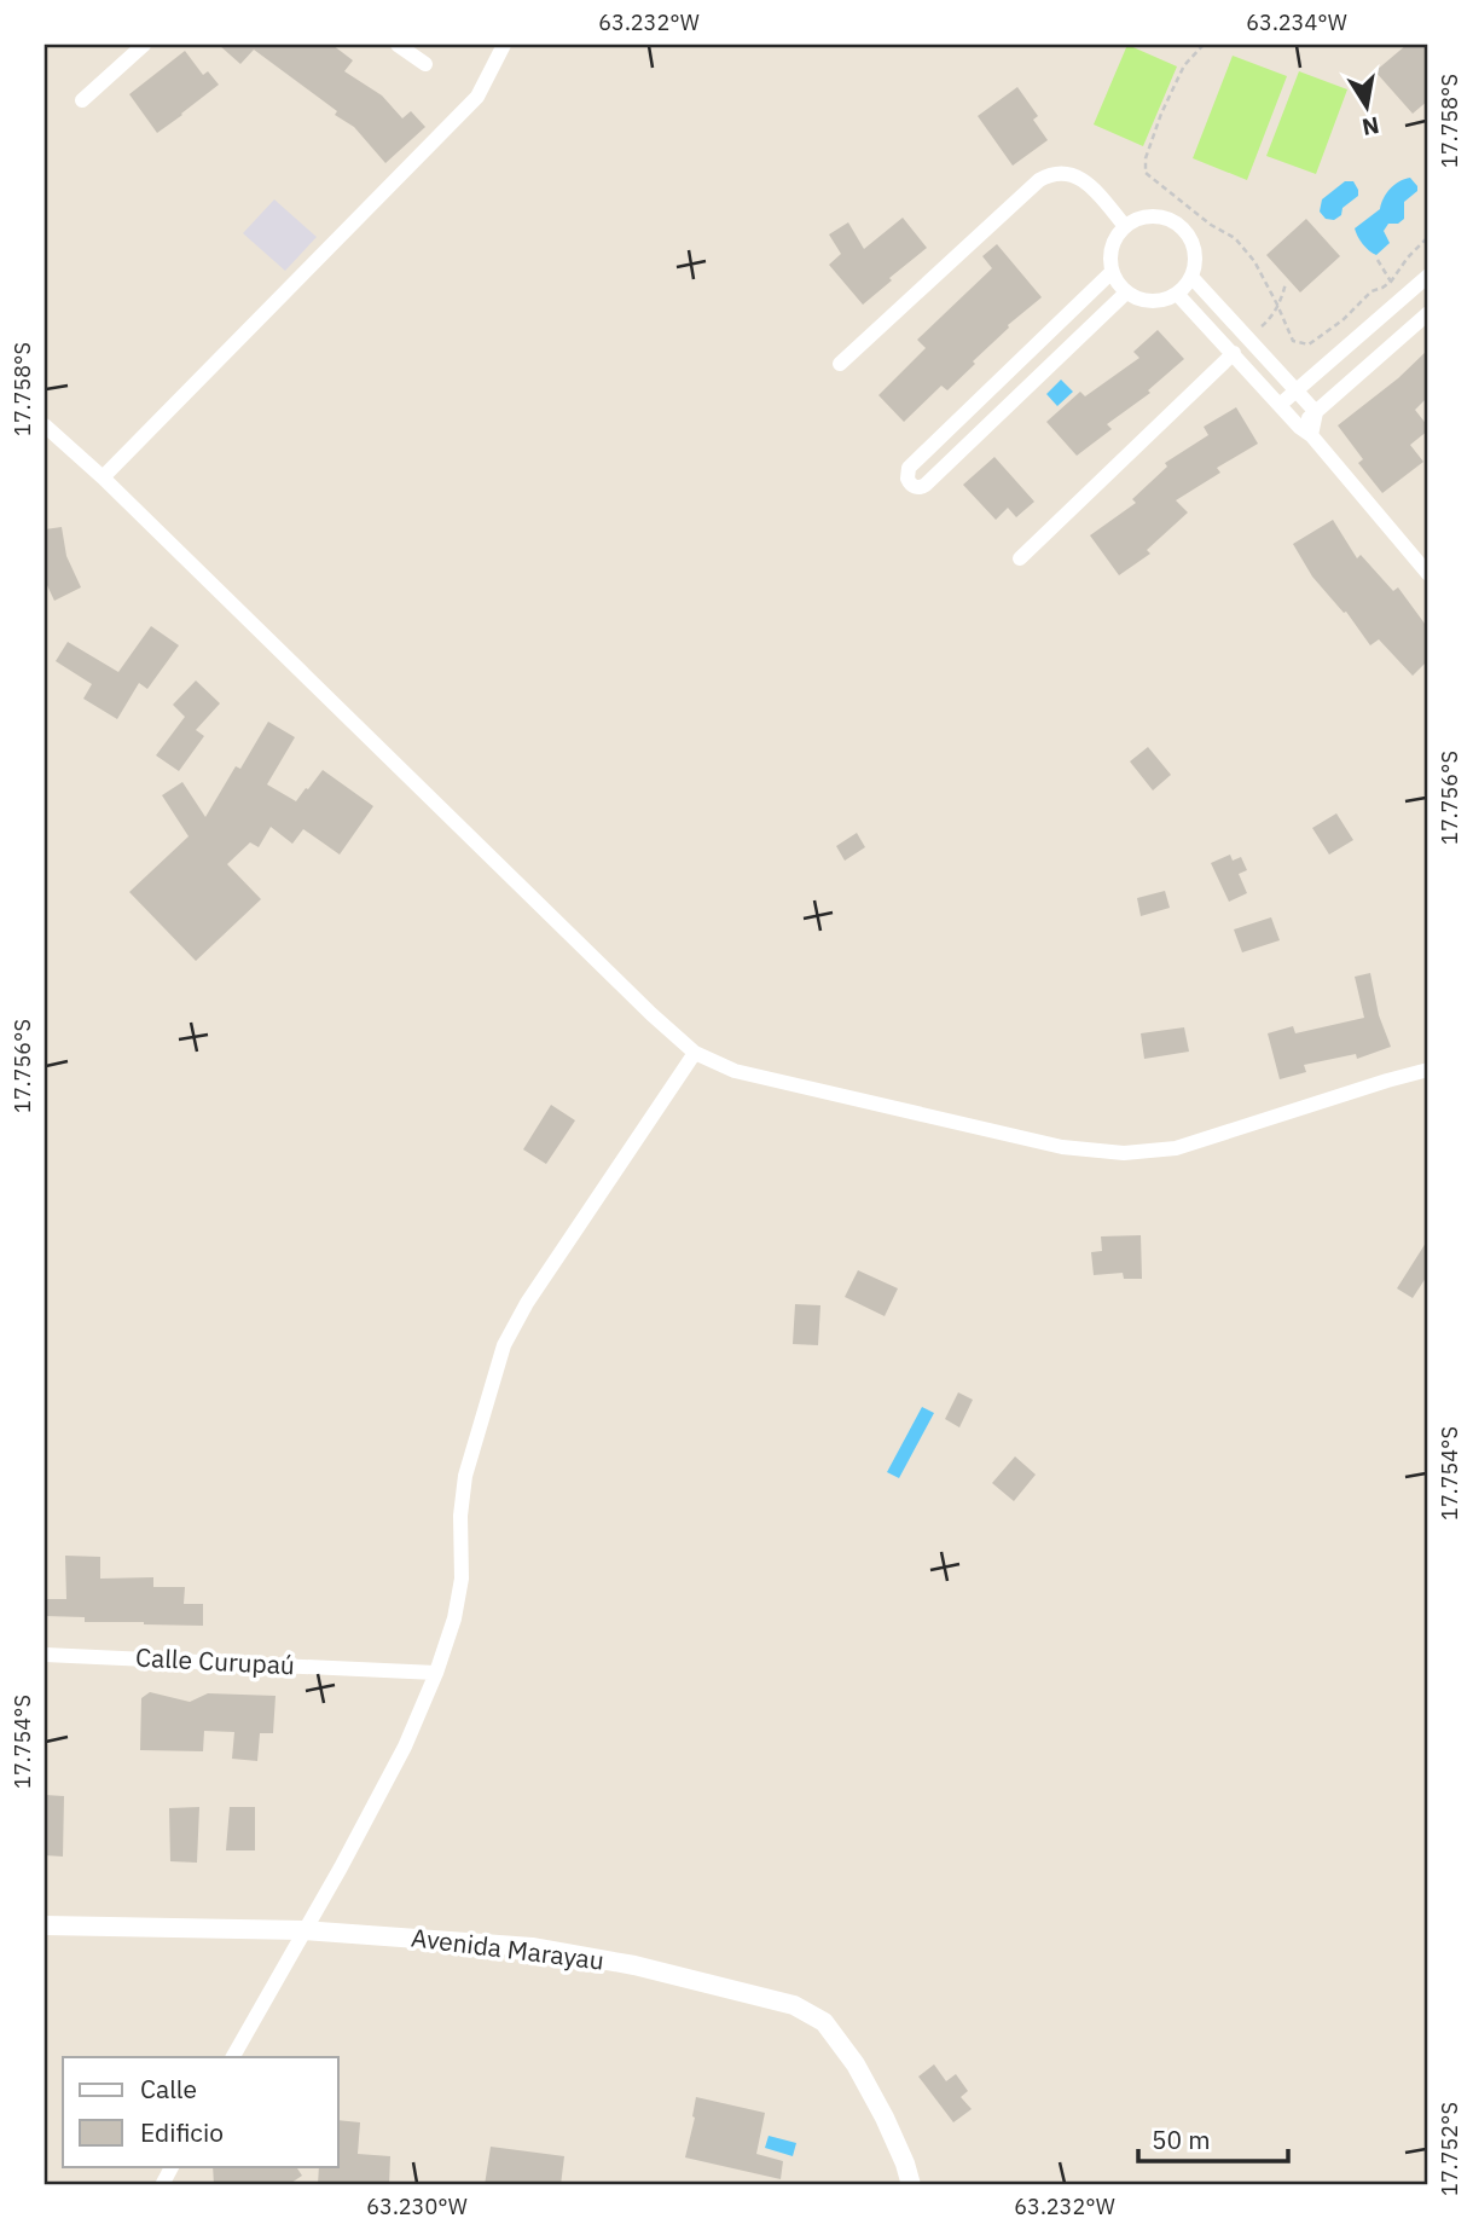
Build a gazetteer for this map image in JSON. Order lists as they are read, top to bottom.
{
  "streets": {
    "street": ["Calle Curupaú", "Avenida Marayau"]
  },
  "legend": ["Calle", "Edificio"],
  "scale_bar": "50 m",
  "north": "bottom",
  "coordinates": [
    "63.232°W",
    "63.234°W",
    "17.758°S",
    "17.756°S",
    "17.754°S",
    "17.752°S",
    "63.230°W"
  ]
}
